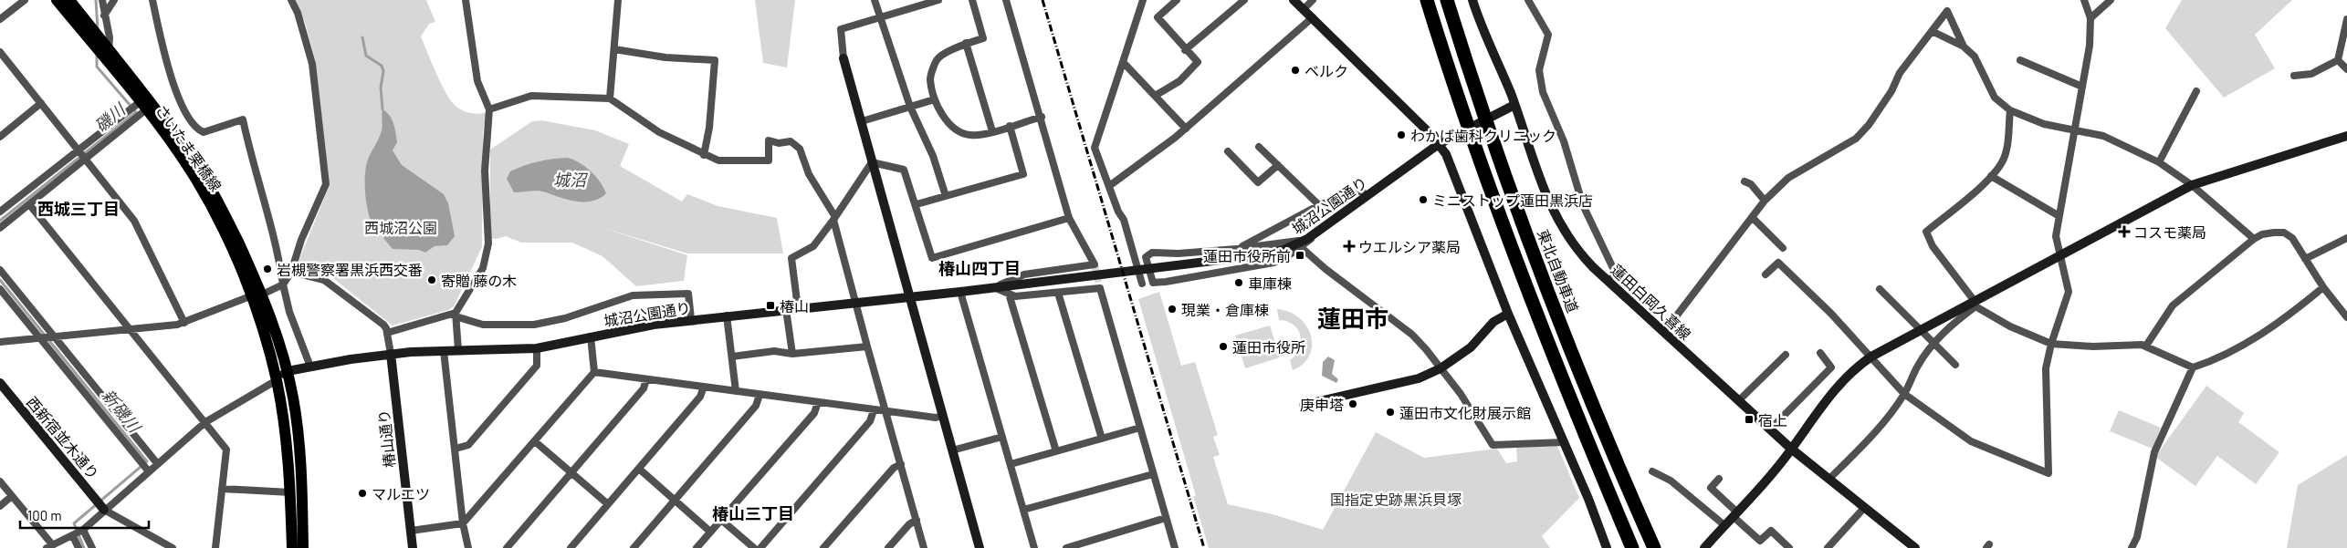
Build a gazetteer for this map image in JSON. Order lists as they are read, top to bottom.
{
  "streets": {
    "highway": ["東北自動車道"],
    "main road": ["さいたま栗橋線"],
    "street": [
      "城沼公園通り",
      "蓮田白岡久喜線",
      "西新宿並木通り",
      "椿山通り"
    ]
  },
  "crossings": [
    ["さいたま栗橋線", "城沼公園通り"],
    ["城沼公園通り", "蓮田白岡久喜線"],
    ["城沼公園通り", "椿山通り"]
  ],
  "districts": [
    "西城三丁目",
    "椿山四丁目",
    "蓮田市",
    "椿山三丁目"
  ],
  "water": ["磯川", "城沼", "新磯川"],
  "parks": ["西城沼公園", "国指定史跡黒浜貝塚"],
  "places": {
    "other": [
      "ベルク",
      "わかば歯科クリニック",
      "ミニストップ蓮田黒浜店",
      "岩槻警察署黒浜西交番",
      "寄贈 藤の木",
      "車庫棟",
      "現業・倉庫棟",
      "蓮田市役所",
      "庚申塔",
      "蓮田市文化財展示館",
      "マルエツ"
    ],
    "health": ["コスモ薬局", "ウエルシア薬局"],
    "transit": ["蓮田市役所前", "椿山", "宿上"]
  },
  "scale_bar": "100 m"
}
